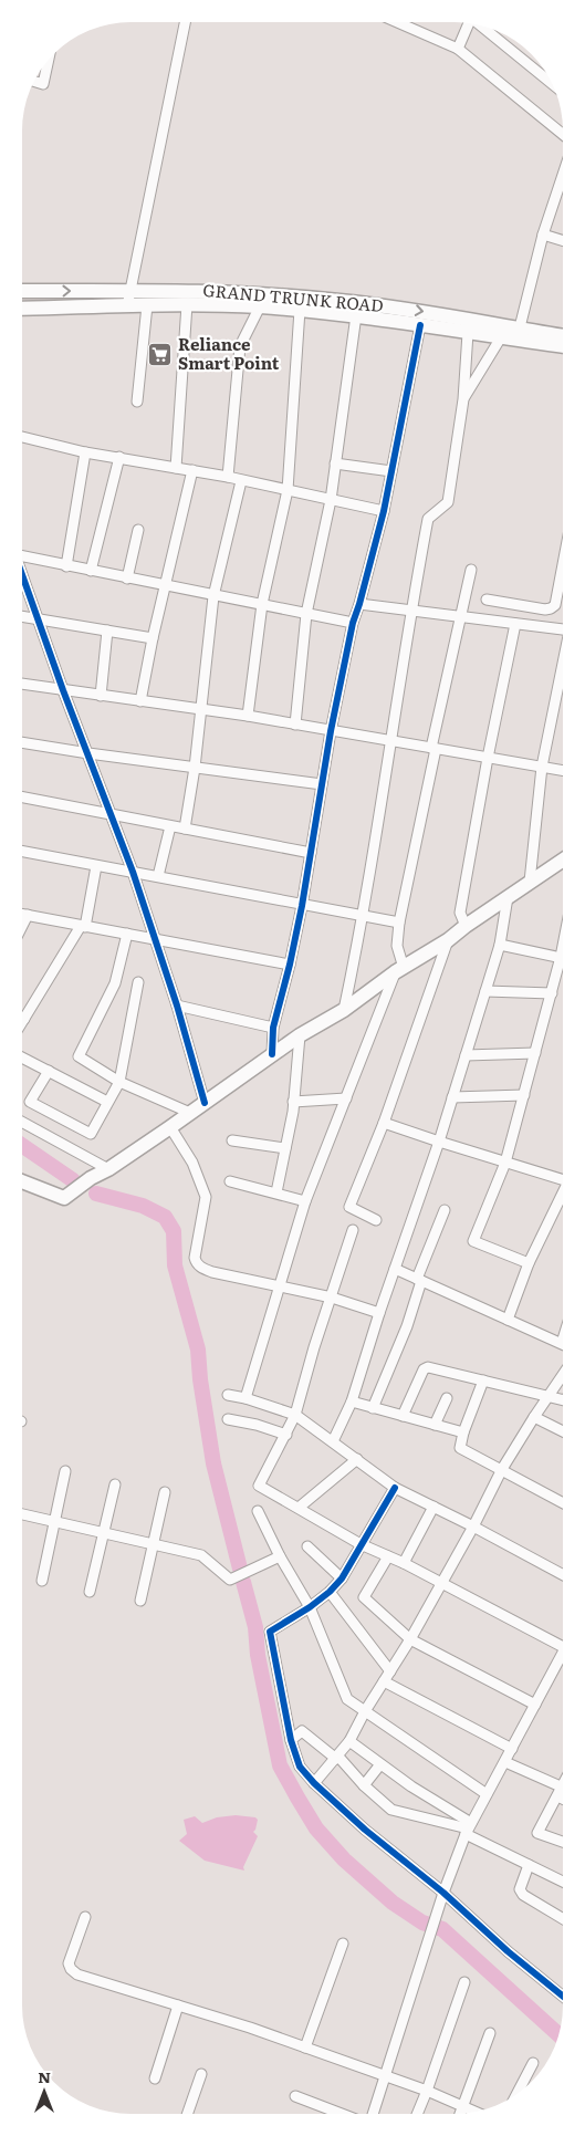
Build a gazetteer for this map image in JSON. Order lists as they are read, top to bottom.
{
  "streets": {
    "main road": ["GRAND TRUNK ROAD"]
  },
  "places": {
    "supermarket": ["Reliance Smart Point"]
  },
  "north": "top"
}
